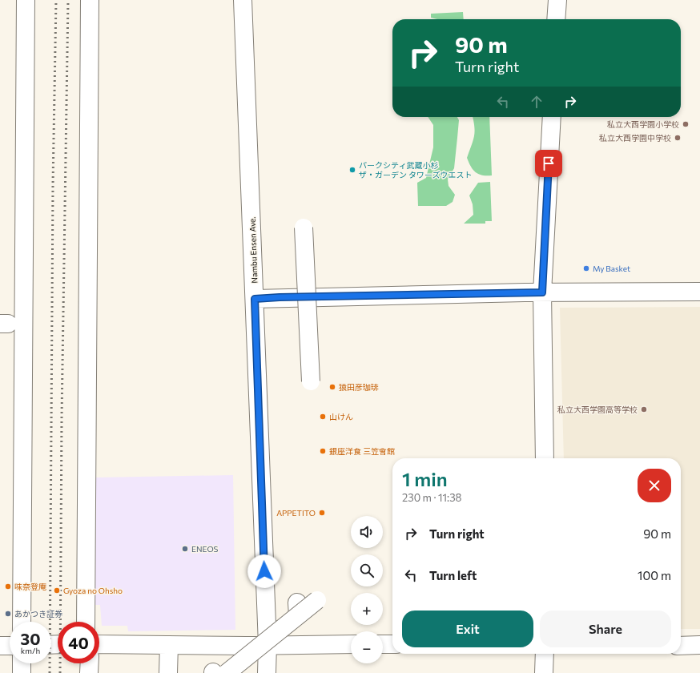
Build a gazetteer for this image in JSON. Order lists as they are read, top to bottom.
{
  "streets": {
    "street": ["Nambu Ensen Ave."]
  },
  "places": [
    "私立大西学園小学校",
    "私立大西学園中学校",
    "パークシティ武蔵小杉 ザ・ガーデン タワーズウエスト",
    "My Basket",
    "猿田彦珈琲",
    "私立大西学園高等学校",
    "山けん",
    "銀座洋食 三笠會館",
    "APPETITO",
    "ENEOS",
    "味奈登庵",
    "Gyoza no Ohsho",
    "あかつき証券"
  ],
  "page": {
    "turn": ["90 m", "Turn right"],
    "heading": ["1 min", "230 m · 11:38"],
    "list": [
      {
        "name": "Turn right",
        "value": "90 m"
      },
      {
        "name": "Turn left",
        "value": "100 m"
      }
    ],
    "map_buttons": ["+", "−"],
    "buttons": ["Exit", "Share"],
    "speed": "30 km/h",
    "limit": "40"
  }
}
